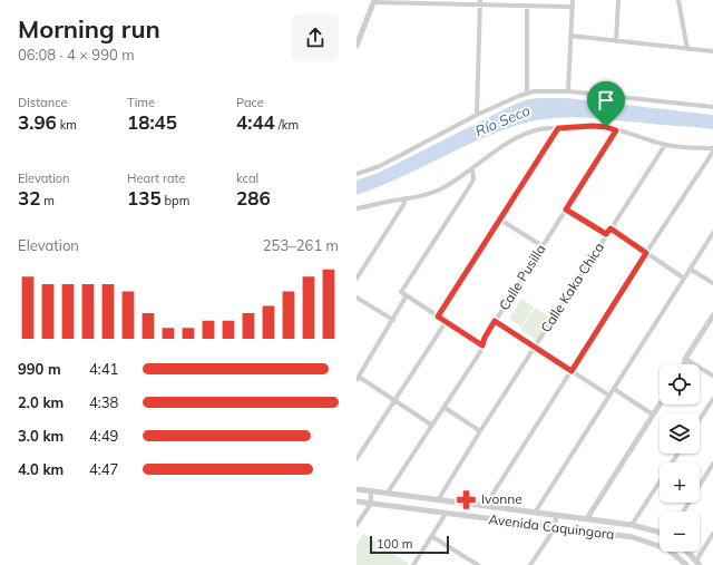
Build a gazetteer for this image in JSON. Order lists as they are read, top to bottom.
{
  "streets": {
    "street": ["Calle Pusilla", "Calle Kaka Chica", "Avenida Caquingora"]
  },
  "crossings": [
    ["Calle Pusilla", "Avenida Caquingora"],
    ["Calle Kaka Chica", "Avenida Caquingora"]
  ],
  "water": ["Río Seco"],
  "places": {
    "pharmacy": ["Ivonne"]
  },
  "scale_bar": "100 m",
  "page": {
    "heading": ["Morning run", "06:08 · 4 × 990 m"],
    "stats": [
      ["Distance", "3.96 km"],
      ["Time", "18:45"],
      ["Pace", "4:44 /km"],
      ["Elevation", "32 m"],
      ["Heart rate", "135 bpm"],
      ["kcal", "286"]
    ],
    "chart": ["Elevation", "253–261 m"],
    "list": [
      {
        "name": "990 m",
        "note": "4:41"
      },
      {
        "name": "2.0 km",
        "note": "4:38"
      },
      {
        "name": "3.0 km",
        "note": "4:49"
      },
      {
        "name": "4.0 km",
        "note": "4:47"
      }
    ],
    "map_buttons": ["+", "−"],
    "scale": "100 m"
  }
}
